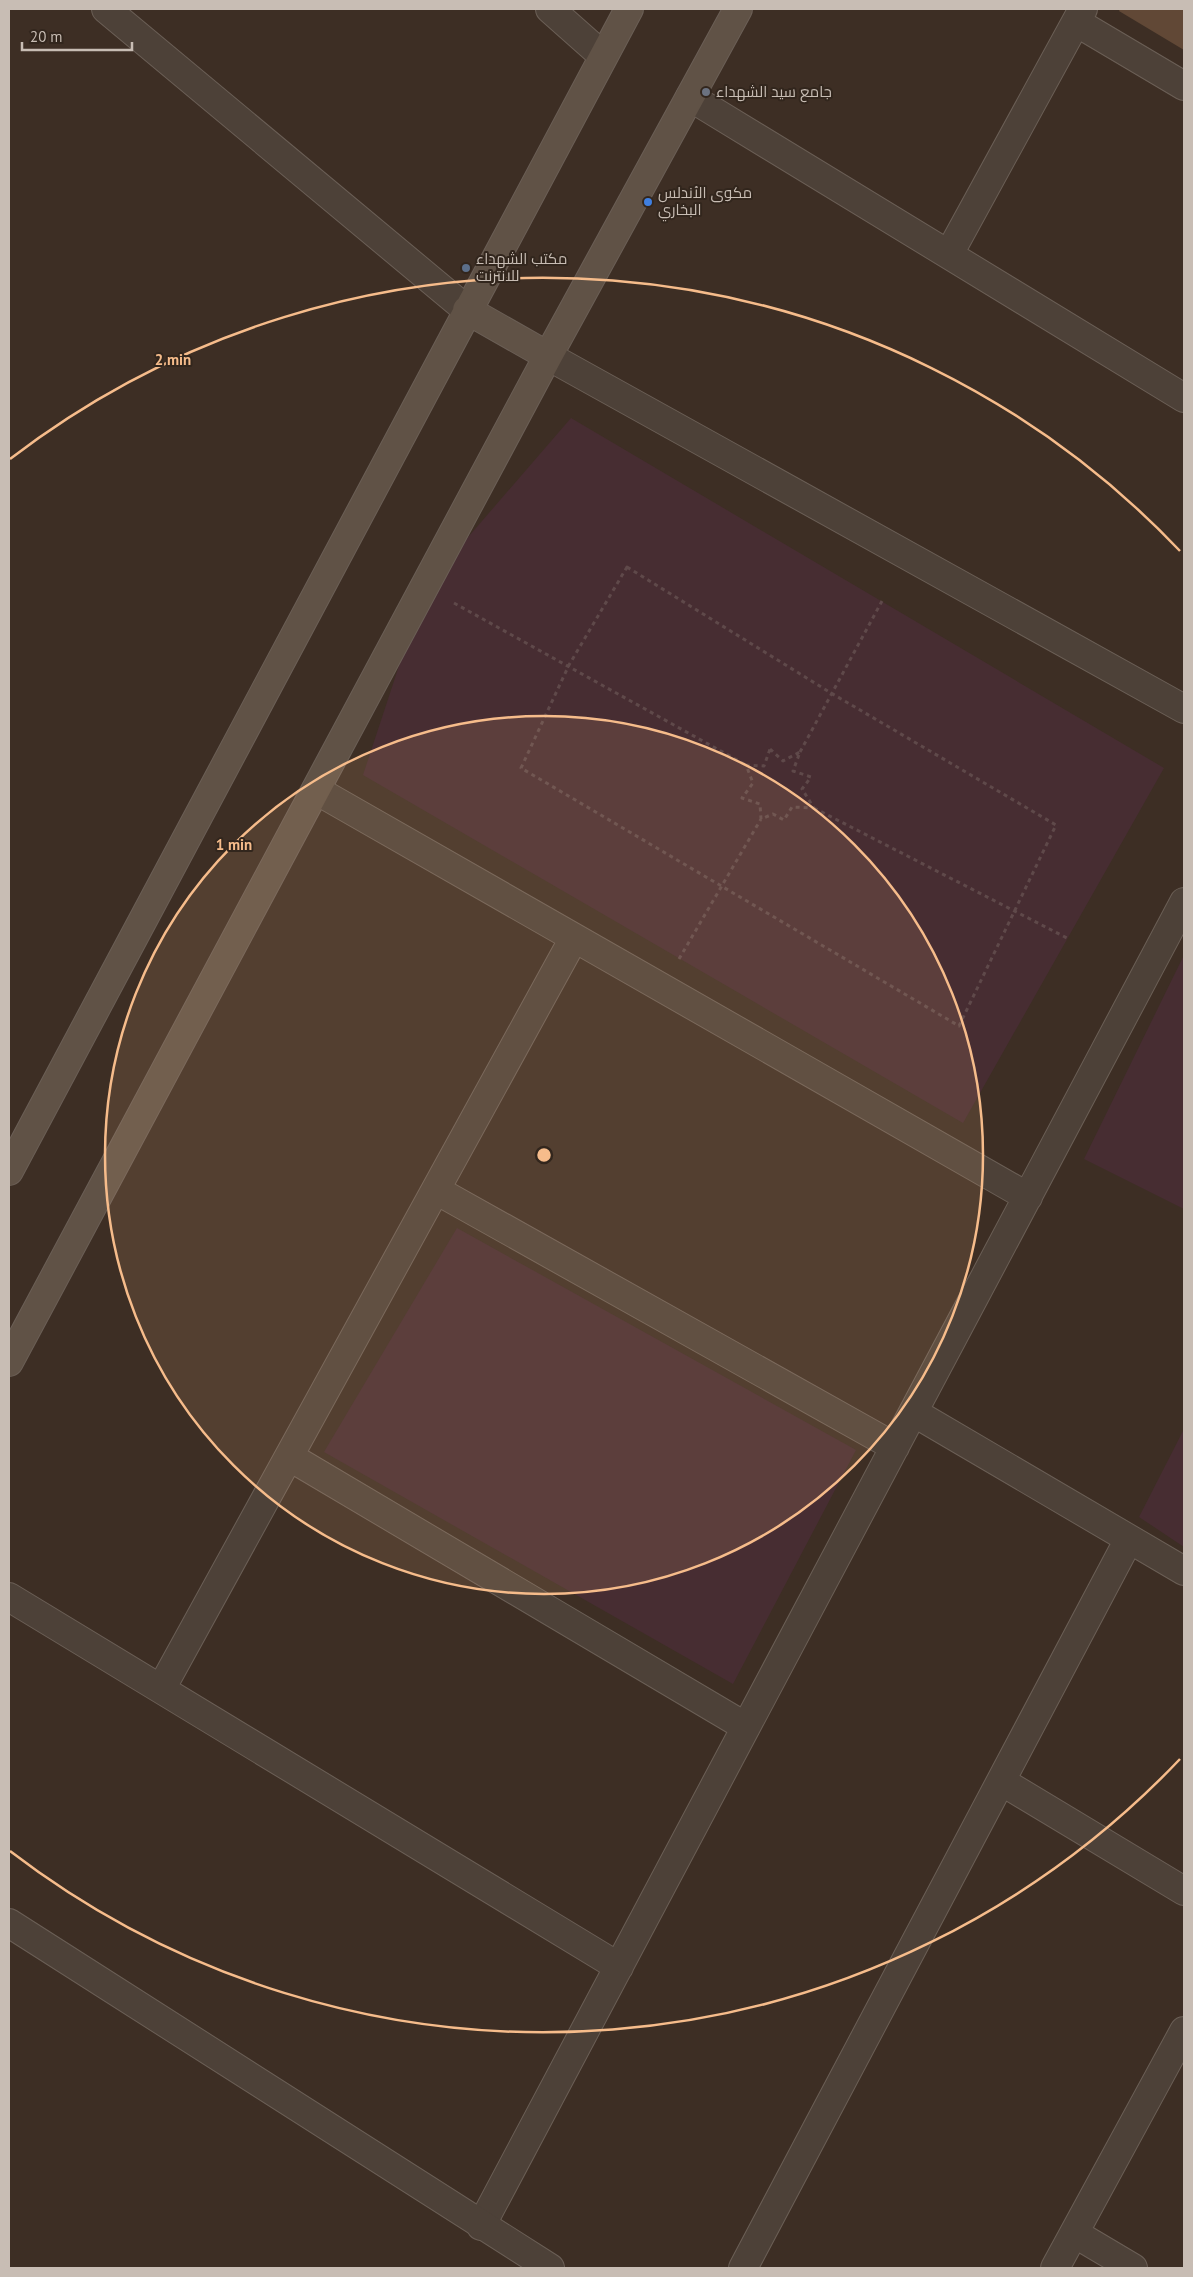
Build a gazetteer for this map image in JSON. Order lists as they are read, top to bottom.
{
  "places": ["جامع سيد الشهداء", "مكوى الأندلس البخاري", "مكتب الشهداء للانترنت"],
  "scale_bar": "20 m",
  "rings": ["2 min", "1 min"]
}
